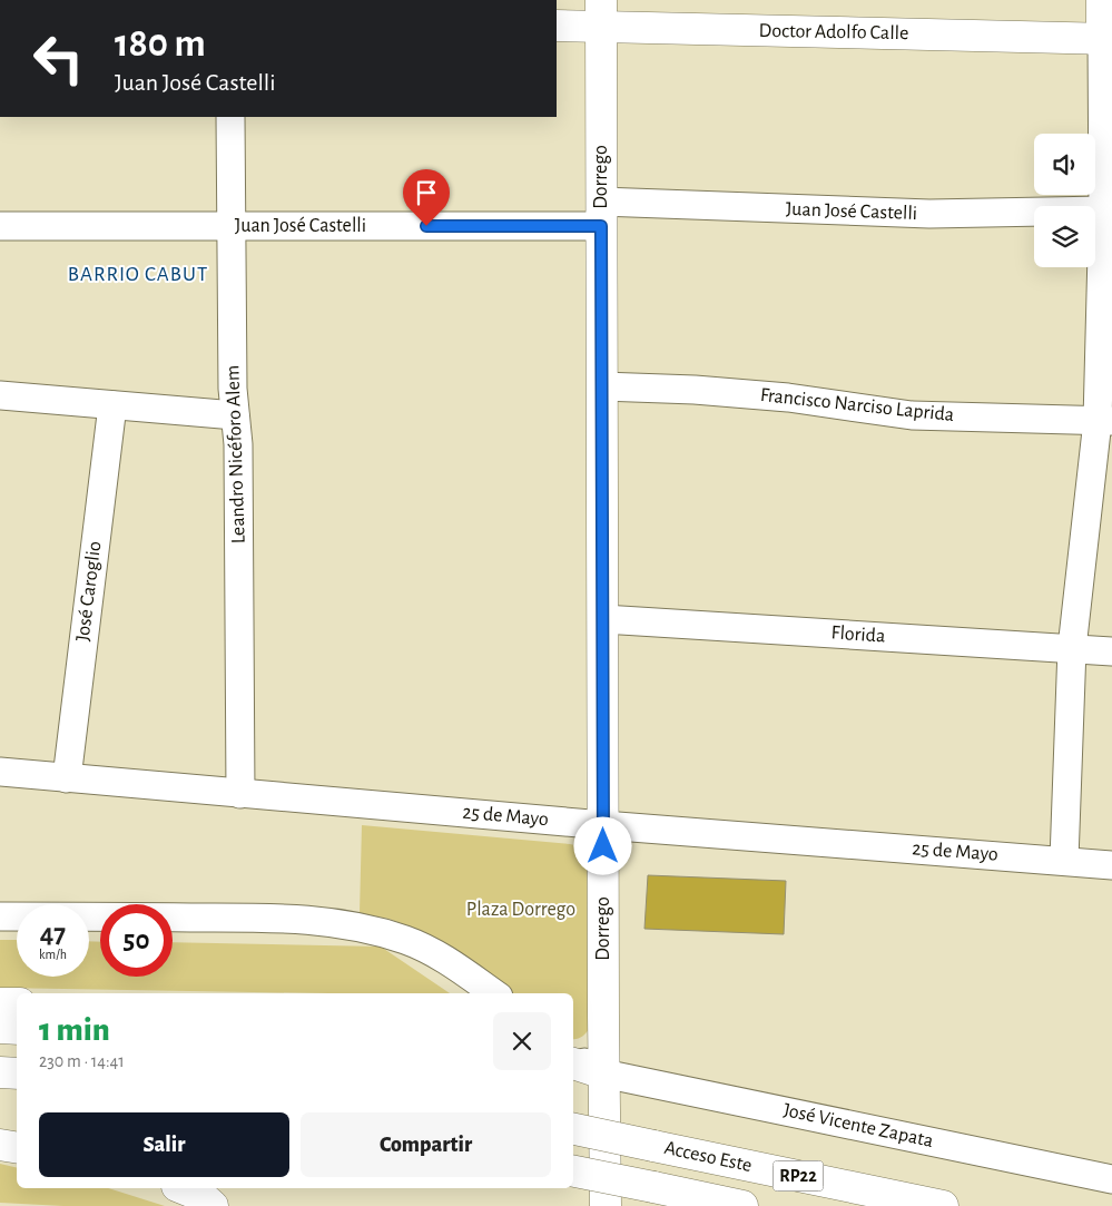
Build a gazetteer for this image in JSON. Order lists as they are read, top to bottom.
{
  "streets": {
    "main road": [
      "Doctor Adolfo Calle",
      "Dorrego",
      "Acceso Este",
      "RP22"
    ],
    "street": [
      "Juan José Castelli",
      "Francisco Narciso Laprida",
      "Leandro Nicéforo Alem",
      "José Caroglio",
      "Florida",
      "25 de Mayo",
      "José Vicente Zapata"
    ]
  },
  "crossings": [
    ["Doctor Adolfo Calle", "Dorrego"],
    ["Dorrego", "Juan José Castelli"],
    ["Dorrego", "Francisco Narciso Laprida"],
    ["Dorrego", "Florida"],
    ["Dorrego", "25 de Mayo"],
    ["Dorrego", "José Vicente Zapata"],
    ["Juan José Castelli", "Leandro Nicéforo Alem"],
    ["Leandro Nicéforo Alem", "25 de Mayo"],
    ["José Caroglio", "25 de Mayo"]
  ],
  "districts": ["BARRIO CABUT"],
  "parks": ["Plaza Dorrego"],
  "page": {
    "turn": ["180 m", "Juan José Castelli"],
    "speed": "47 km/h",
    "limit": "50",
    "heading": ["1 min", "230 m · 14:41"],
    "buttons": ["Salir", "Compartir"]
  }
}
